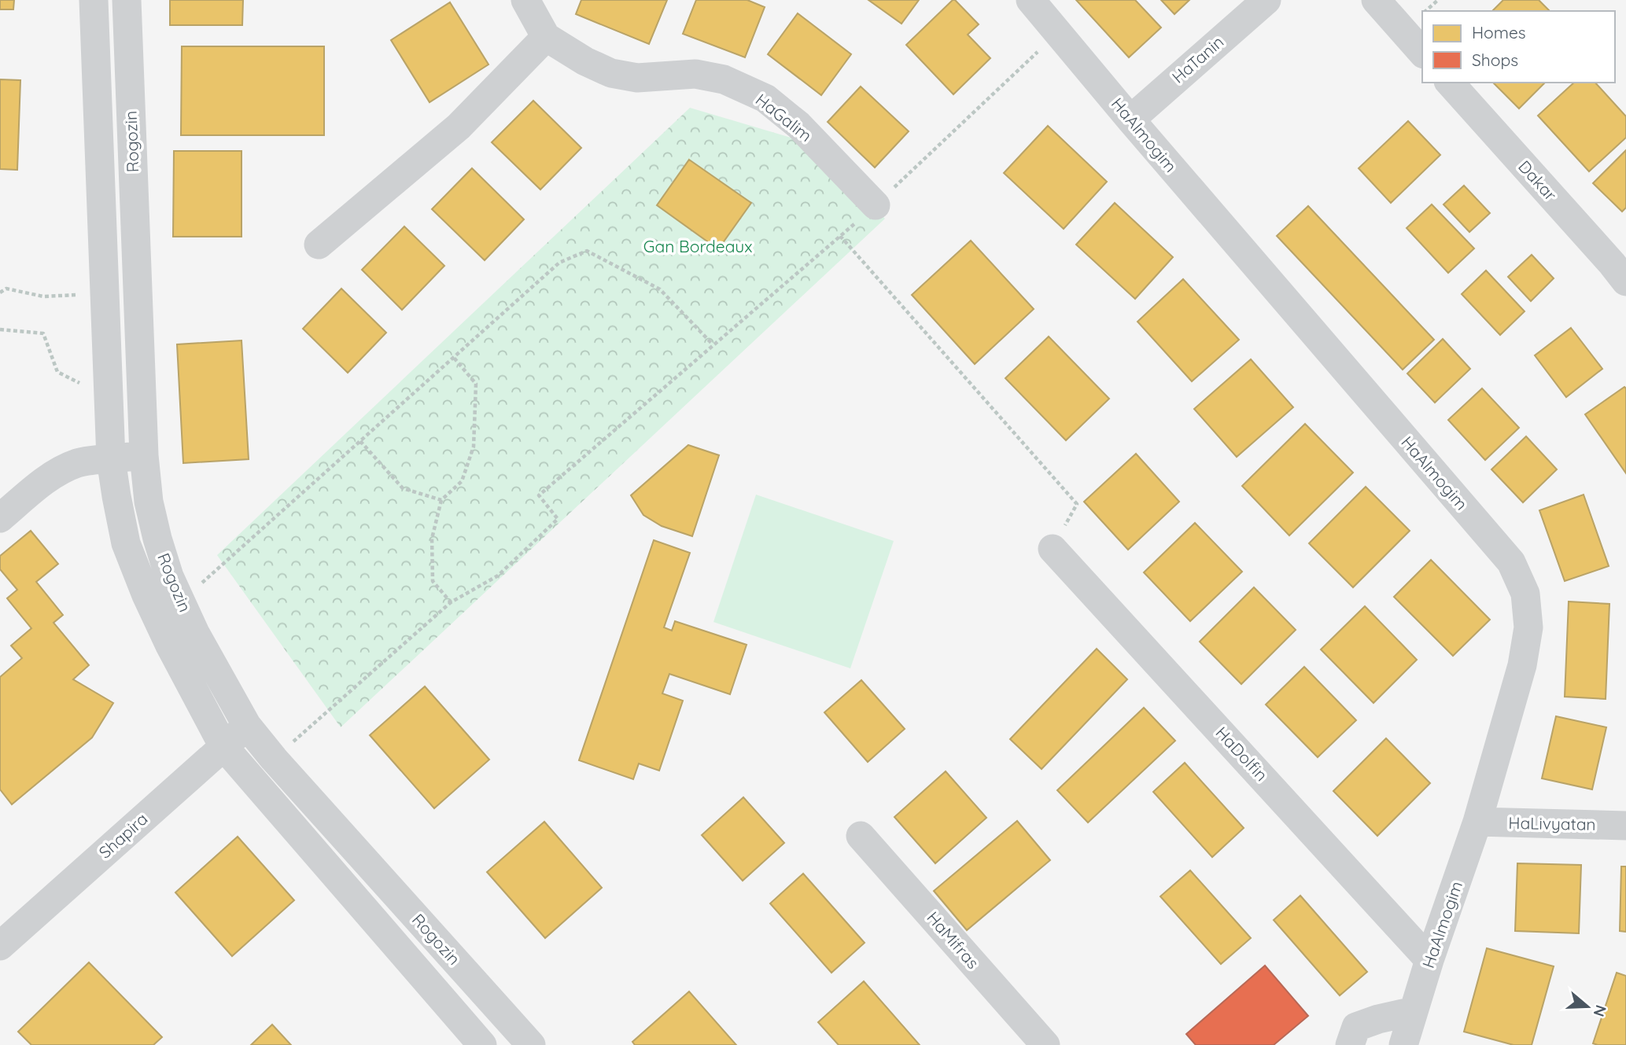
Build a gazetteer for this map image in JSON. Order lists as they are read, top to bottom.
{
  "streets": {
    "street": [
      "HaTanin",
      "HaGalim",
      "HaAlmogim",
      "Rogozin",
      "Dakar",
      "HaDolfin",
      "HaLivyatan",
      "Shapira",
      "HaMifras"
    ]
  },
  "crossings": [
    ["HaTanin", "HaAlmogim"],
    ["HaAlmogim", "HaDolfin"],
    ["HaAlmogim", "HaLivyatan"],
    ["Rogozin", "Shapira"]
  ],
  "parks": ["Gan Bordeaux"],
  "legend": ["Homes", "Shops"],
  "north": "right"
}
